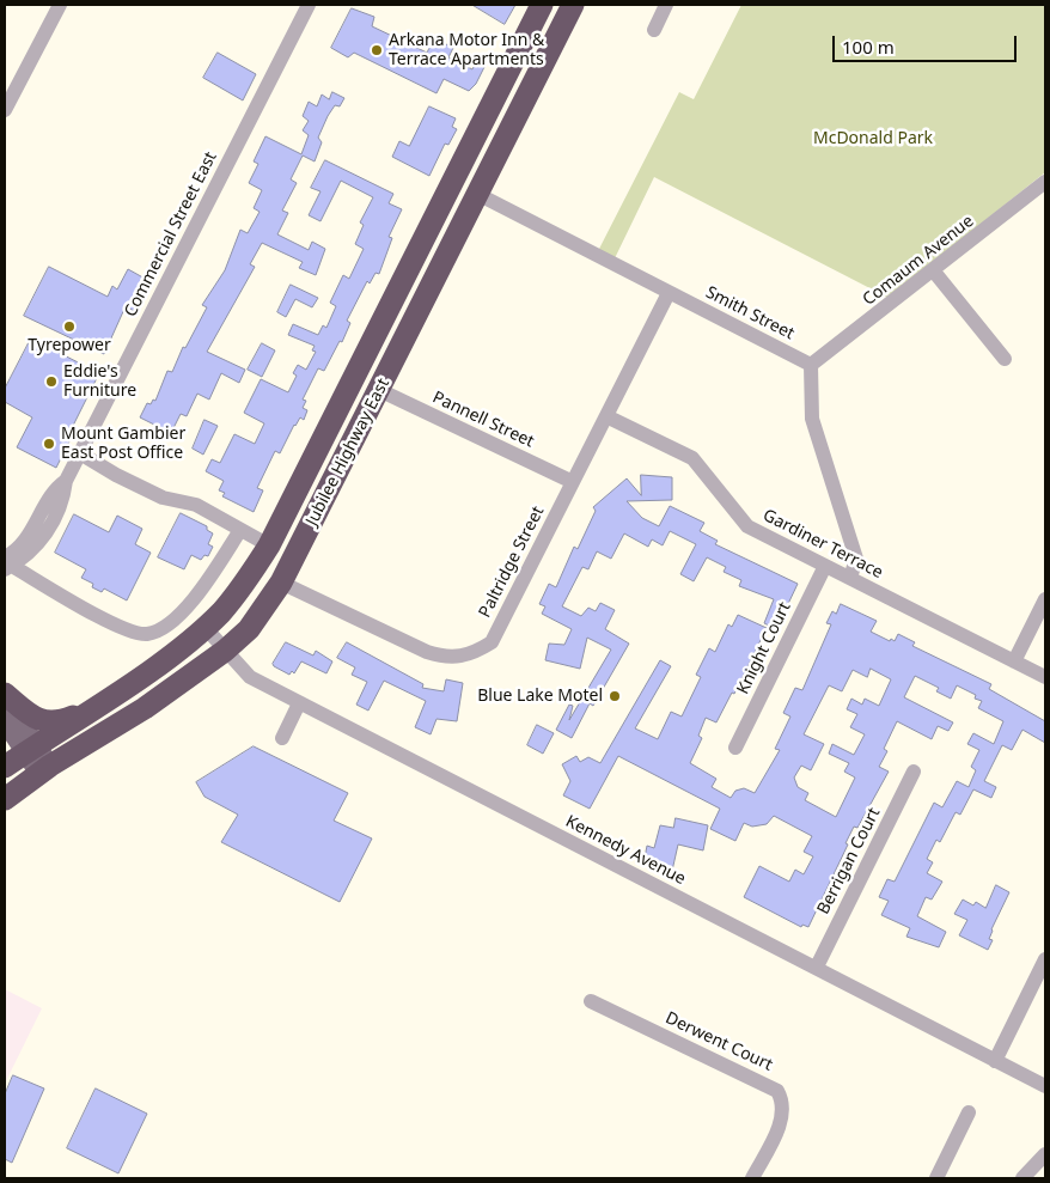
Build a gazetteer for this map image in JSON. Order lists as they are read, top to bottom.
{
  "streets": {
    "highway": ["Jubilee Highway East"],
    "street": [
      "Commercial Street East",
      "Comaum Avenue",
      "Smith Street",
      "Pannell Street",
      "Gardiner Terrace",
      "Paltridge Street",
      "Knight Court",
      "Kennedy Avenue",
      "Berrigan Court",
      "Derwent Court"
    ]
  },
  "crossings": [
    ["Comaum Avenue", "Smith Street"],
    ["Smith Street", "Jubilee Highway East"],
    ["Smith Street", "Paltridge Street"],
    ["Pannell Street", "Jubilee Highway East"],
    ["Pannell Street", "Paltridge Street"],
    ["Jubilee Highway East", "Paltridge Street"],
    ["Jubilee Highway East", "Kennedy Avenue"],
    ["Gardiner Terrace", "Paltridge Street"],
    ["Gardiner Terrace", "Knight Court"],
    ["Kennedy Avenue", "Berrigan Court"]
  ],
  "parks": ["McDonald Park"],
  "places": [
    "Arkana Motor Inn & Terrace Apartments",
    "Tyrepower",
    "Eddie's Furniture",
    "Mount Gambier East Post Office",
    "Blue Lake Motel"
  ],
  "scale_bar": "100 m"
}
